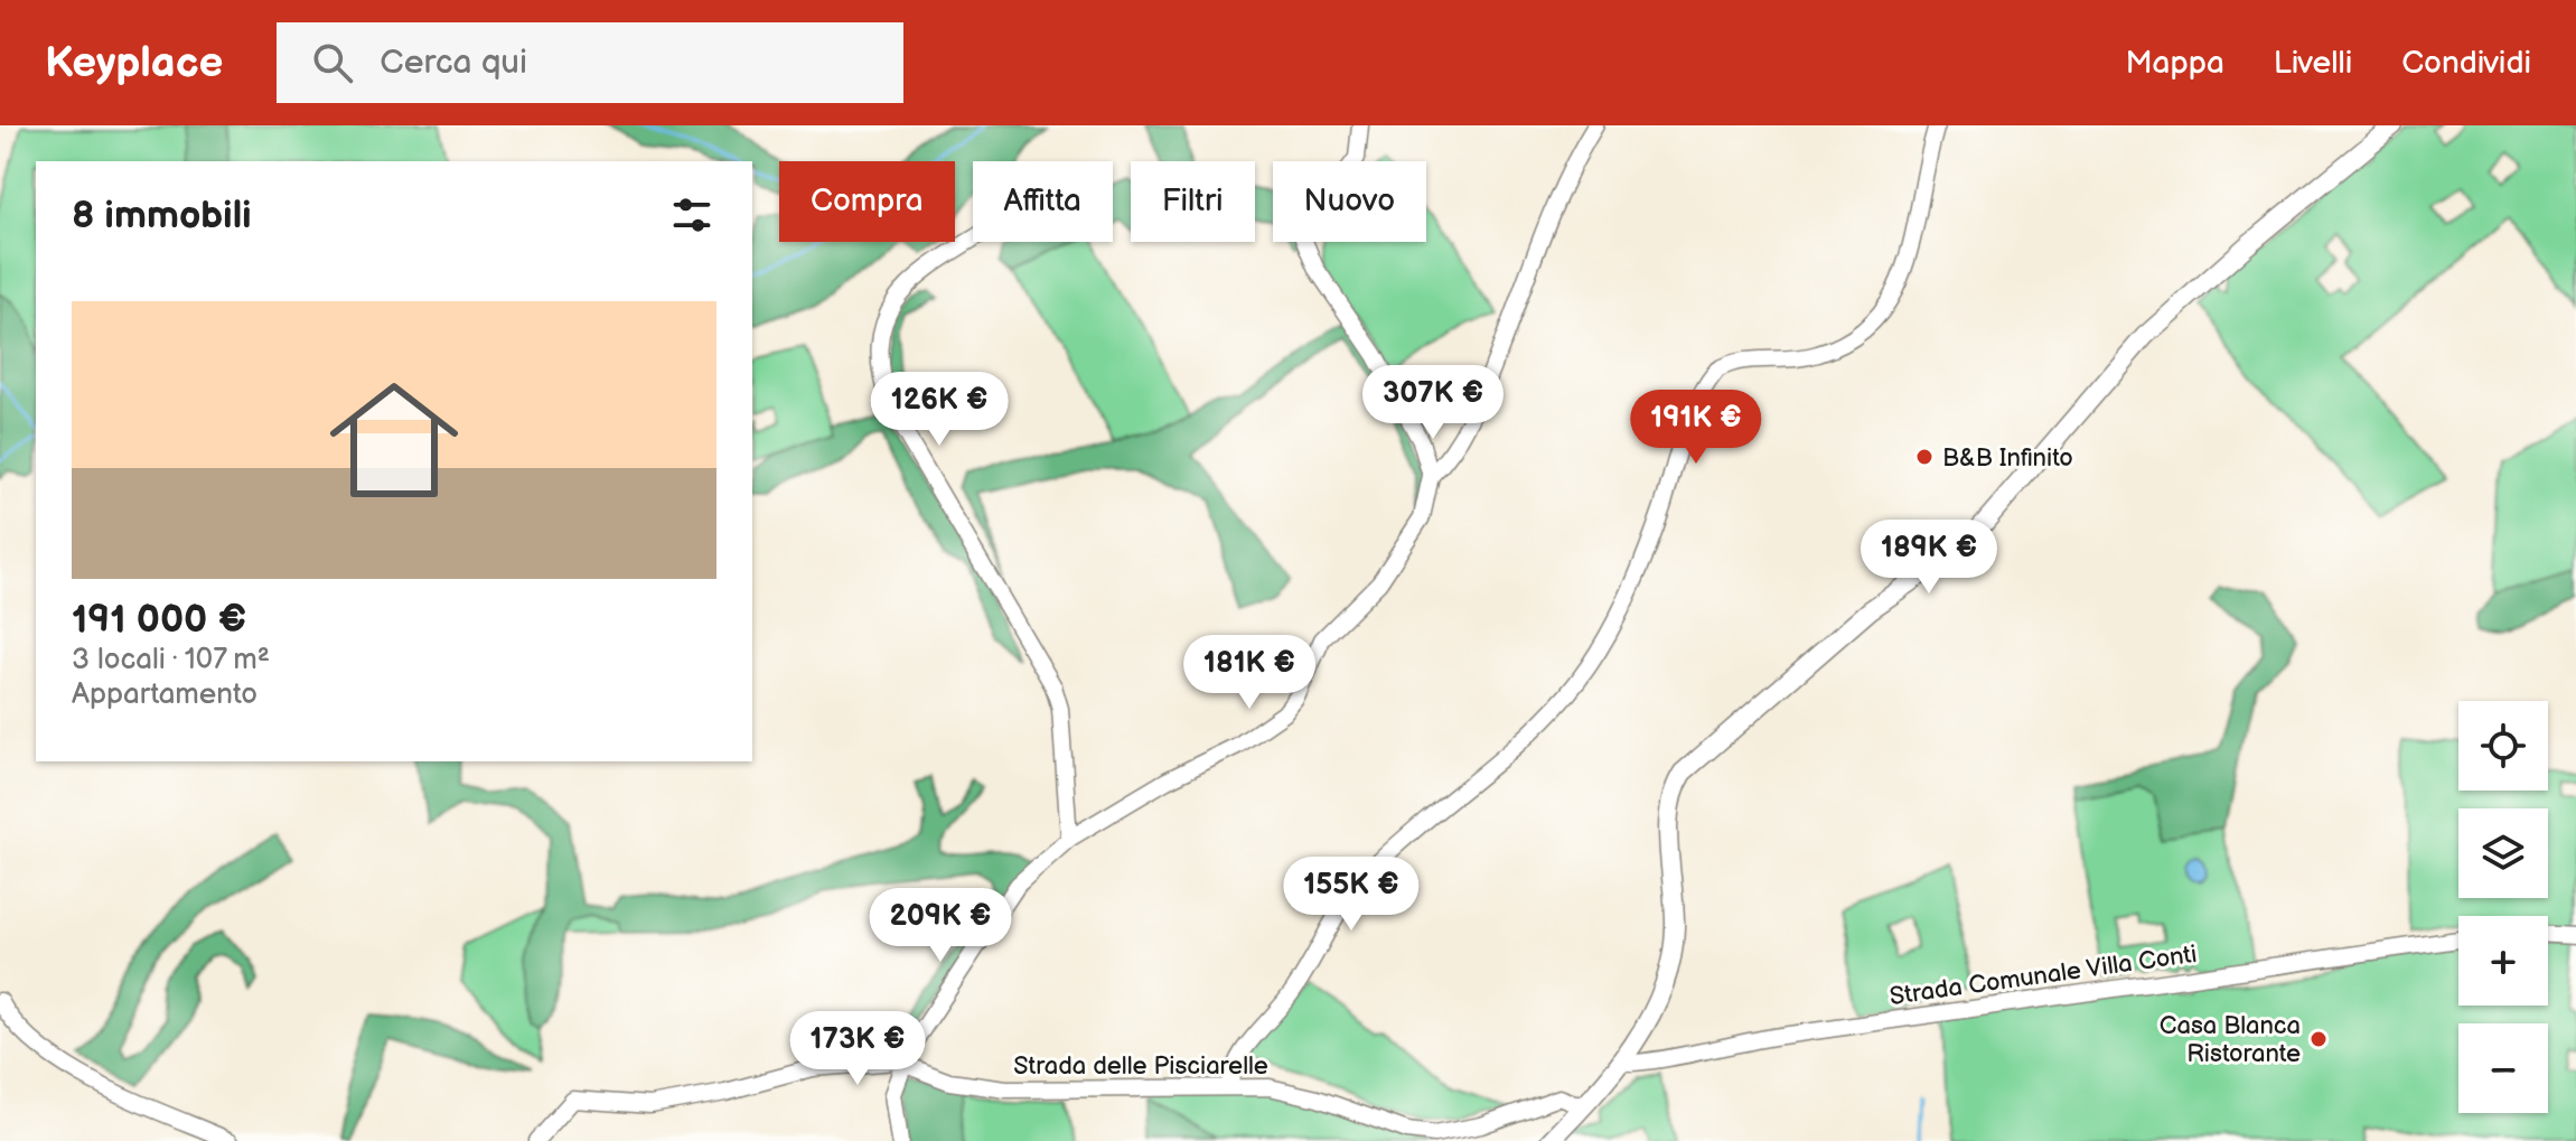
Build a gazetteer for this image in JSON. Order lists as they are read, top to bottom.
{
  "streets": {
    "street": ["Strada Comunale Villa Conti", "Strada delle Pisciarelle"]
  },
  "places": ["B&B Infinito", "Casa Blanca Ristorante"],
  "page": {
    "header": "Keyplace",
    "search": "Cerca qui",
    "nav": ["Mappa", "Livelli", "Condividi"],
    "chip": [
      "Compra",
      "Affitta",
      "Filtri",
      "Nuovo"
    ],
    "heading": "8 immobili",
    "list": [
      {
        "name": "191 000 €",
        "note": "3 locali · 107 m² · Appartamento"
      }
    ],
    "price": [
      "307K €",
      "126K €",
      "191K €",
      "189K €",
      "181K €",
      "155K €",
      "209K €",
      "173K €"
    ],
    "map_buttons": ["+", "−"]
  }
}
